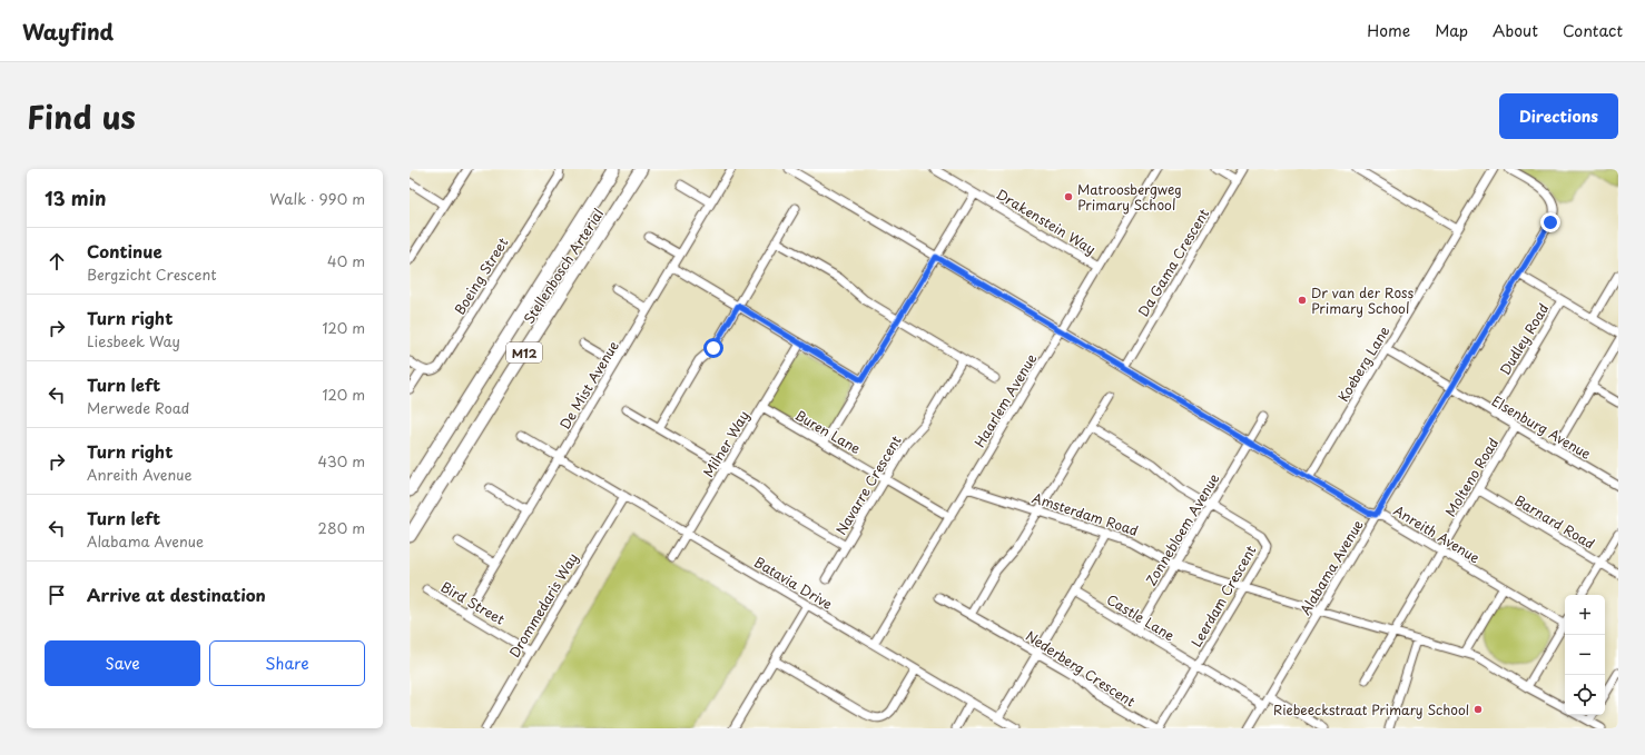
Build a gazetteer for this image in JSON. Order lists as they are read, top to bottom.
{
  "streets": {
    "main road": ["Stellenbosch Arterial", "M12"],
    "street": [
      "Drakenstein Way",
      "Da Gama Crescent",
      "Boeing Street",
      "Dudley Road",
      "Koeberg Lane",
      "De Mist Avenue",
      "Haarlem Avenue",
      "Elsenburg Avenue",
      "Buren Lane",
      "Milner Way",
      "Molteno Road",
      "Navarre Crescent",
      "Amsterdam Road",
      "Barnard Road",
      "Zonnebloem Avenue",
      "Anreith Avenue",
      "Alabama Avenue",
      "Batavia Drive",
      "Leerdam Crescent",
      "Bird Street",
      "Drommedaris Way",
      "Castle Lane",
      "Nederberg Crescent"
    ]
  },
  "crossings": [
    ["Drakenstein Way", "Haarlem Avenue"],
    ["Da Gama Crescent", "Anreith Avenue"],
    ["Dudley Road", "Elsenburg Avenue"],
    ["Koeberg Lane", "Elsenburg Avenue"],
    ["Koeberg Lane", "Anreith Avenue"],
    ["De Mist Avenue", "Batavia Drive"],
    ["De Mist Avenue", "Bird Street"],
    ["Haarlem Avenue", "Buren Lane"],
    ["Haarlem Avenue", "Amsterdam Road"],
    ["Haarlem Avenue", "Anreith Avenue"],
    ["Haarlem Avenue", "Batavia Drive"],
    ["Elsenburg Avenue", "Molteno Road"],
    ["Elsenburg Avenue", "Alabama Avenue"],
    ["Buren Lane", "Milner Way"],
    ["Buren Lane", "Navarre Crescent"],
    ["Milner Way", "Batavia Drive"],
    ["Molteno Road", "Amsterdam Road"],
    ["Molteno Road", "Barnard Road"],
    ["Molteno Road", "Anreith Avenue"],
    ["Amsterdam Road", "Zonnebloem Avenue"],
    ["Amsterdam Road", "Alabama Avenue"],
    ["Amsterdam Road", "Leerdam Crescent"],
    ["Zonnebloem Avenue", "Anreith Avenue"],
    ["Zonnebloem Avenue", "Leerdam Crescent"],
    ["Zonnebloem Avenue", "Castle Lane"],
    ["Anreith Avenue", "Alabama Avenue"],
    ["Alabama Avenue", "Castle Lane"],
    ["Batavia Drive", "Drommedaris Way"],
    ["Leerdam Crescent", "Castle Lane"],
    ["Bird Street", "Drommedaris Way"]
  ],
  "places": ["Matroosbergweg Primary School", "Dr van der Ross Primary School", "Riebeeckstraat Primary School"],
  "page": {
    "header": "Wayfind",
    "nav": [
      "Home",
      "Map",
      "About",
      "Contact"
    ],
    "title": "Find us",
    "buttons": [
      "Directions",
      ["Save", "Share"]
    ],
    "heading": ["13 min", "Walk · 990 m"],
    "list": [
      ["Continue", "Bergzicht Crescent", "40 m"],
      ["Turn right", "Liesbeek Way", "120 m"],
      ["Turn left", "Merwede Road", "120 m"],
      ["Turn right", "Anreith Avenue", "430 m"],
      ["Turn left", "Alabama Avenue", "280 m"],
      "Arrive at destination"
    ],
    "map_buttons": ["+", "−"]
  }
}
